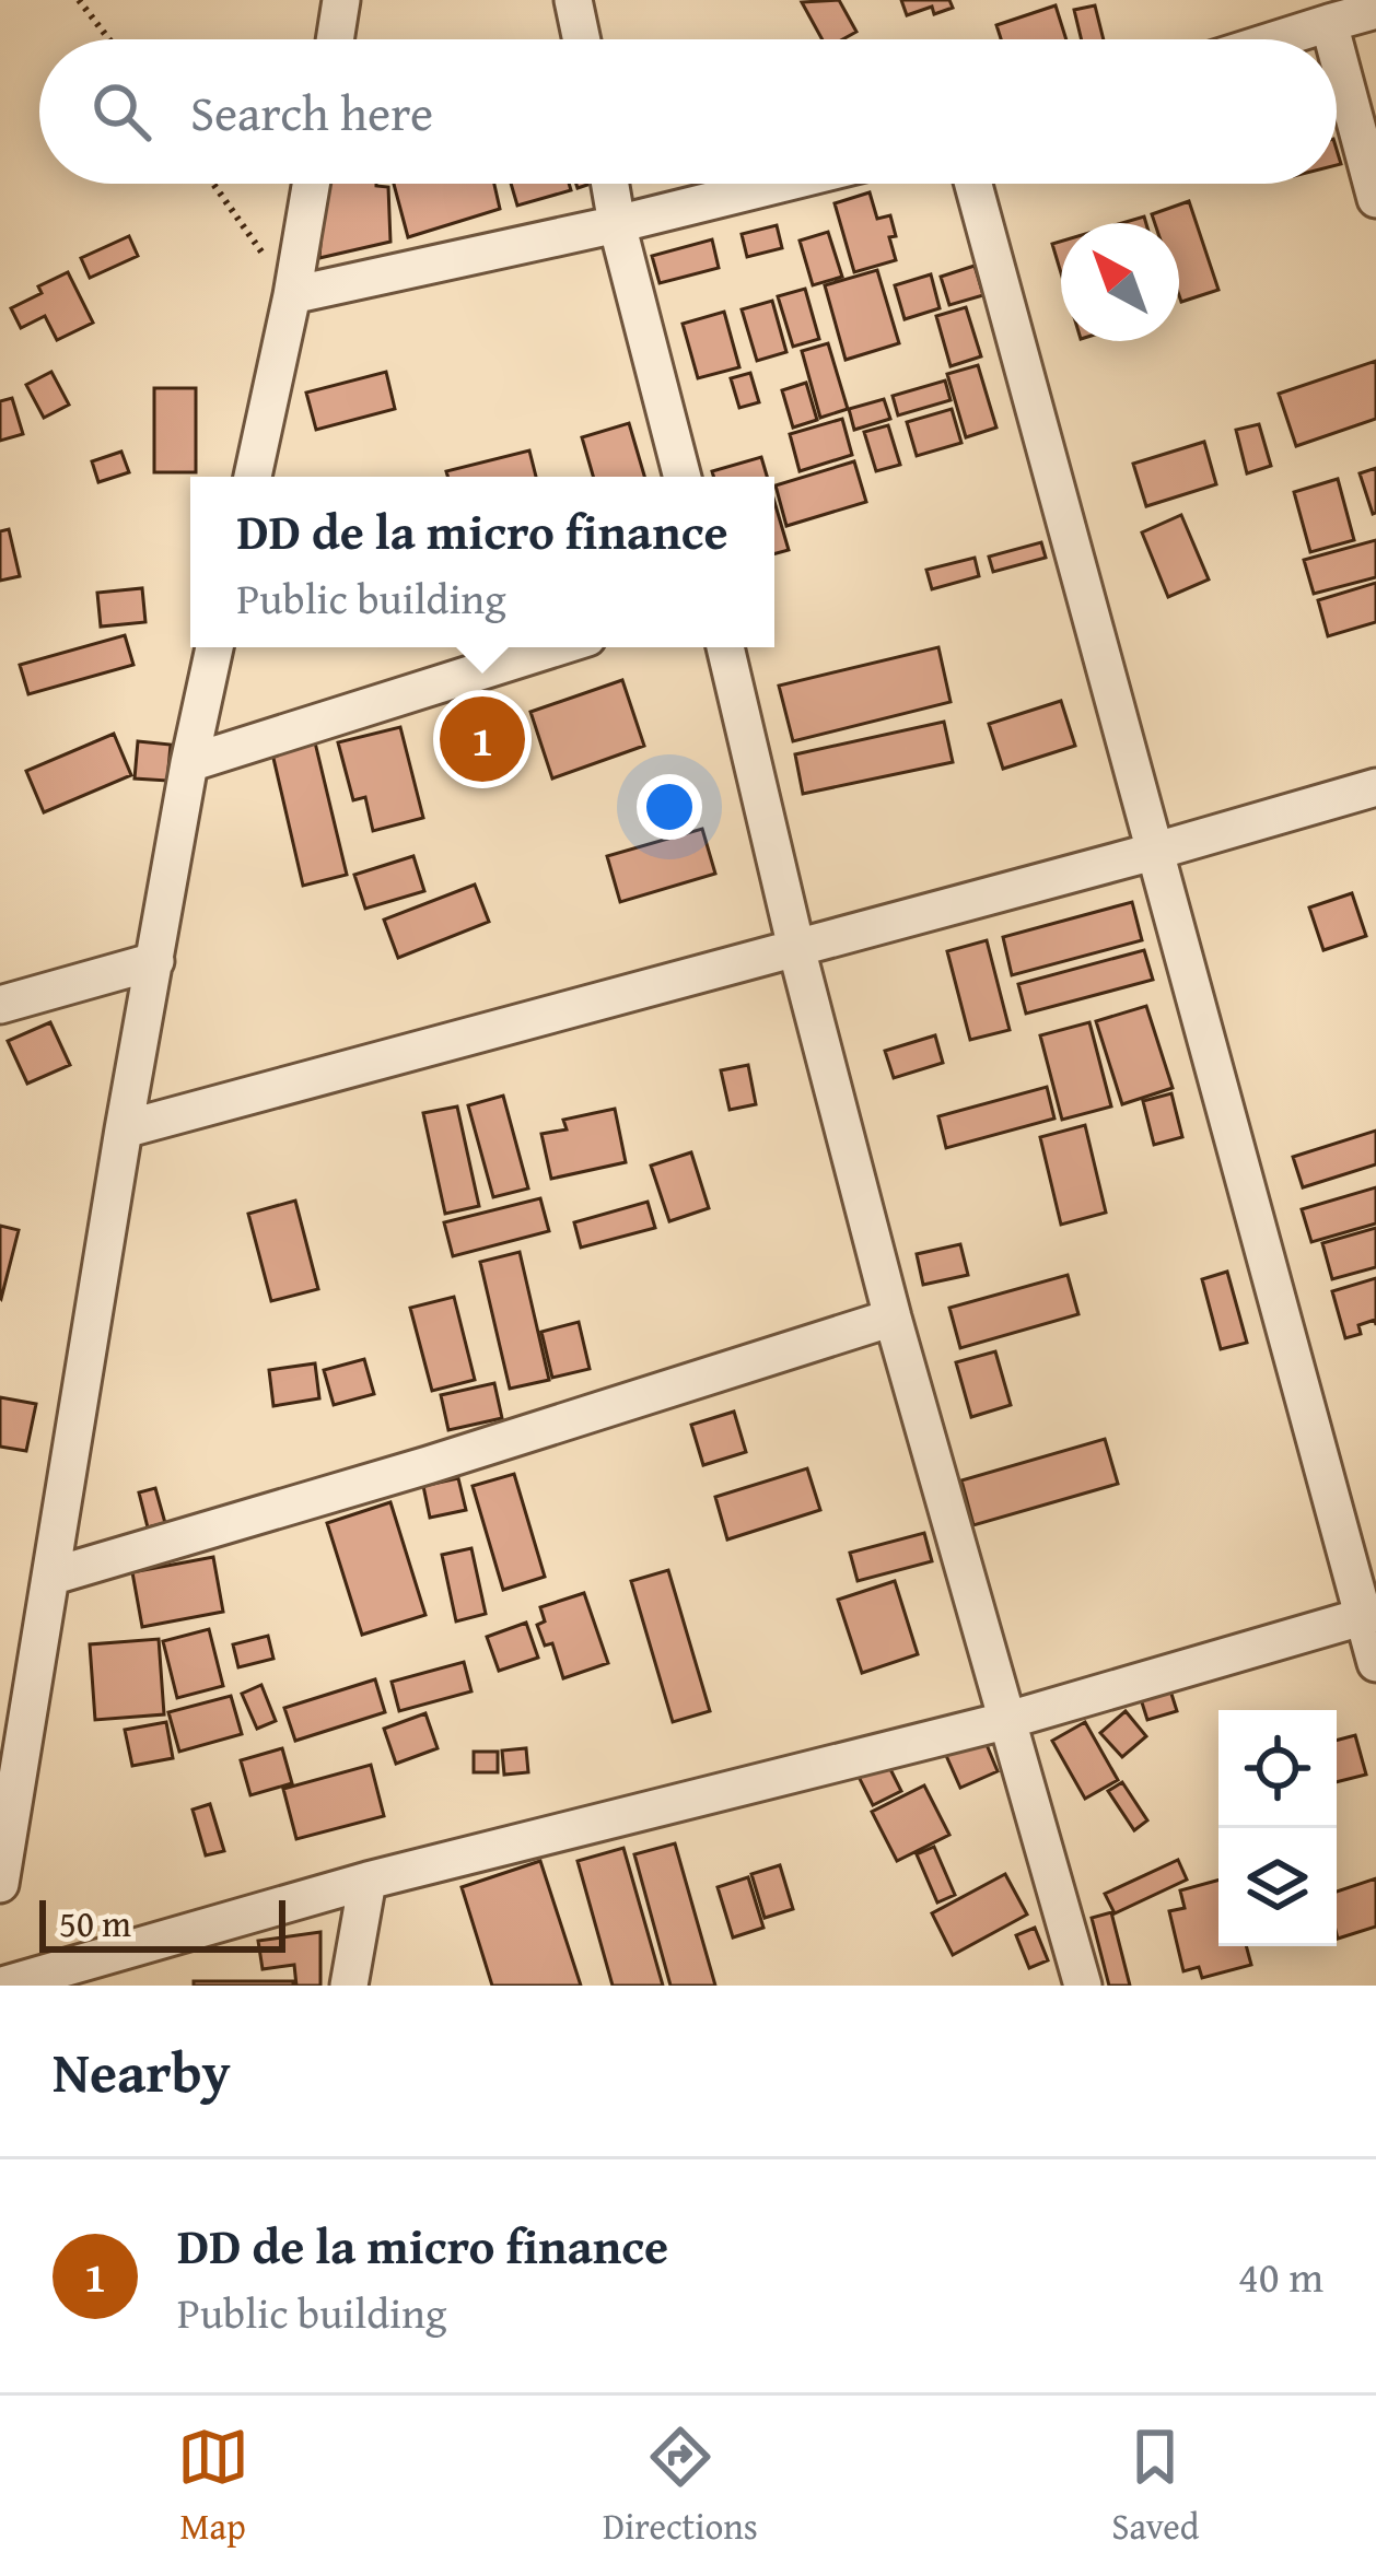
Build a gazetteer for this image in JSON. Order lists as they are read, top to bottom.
{
  "scale_bar": "50 m",
  "north": "top left",
  "page": {
    "search": "Search here",
    "popup": ["DD de la micro finance", "Public building"],
    "pins": "1",
    "scale": "50 m",
    "heading": "Nearby",
    "list": [
      {
        "mark": "1",
        "name": "DD de la micro finance",
        "note": "Public building",
        "value": "40 m"
      }
    ],
    "nav": ["Map", "Directions", "Saved"]
  }
}
